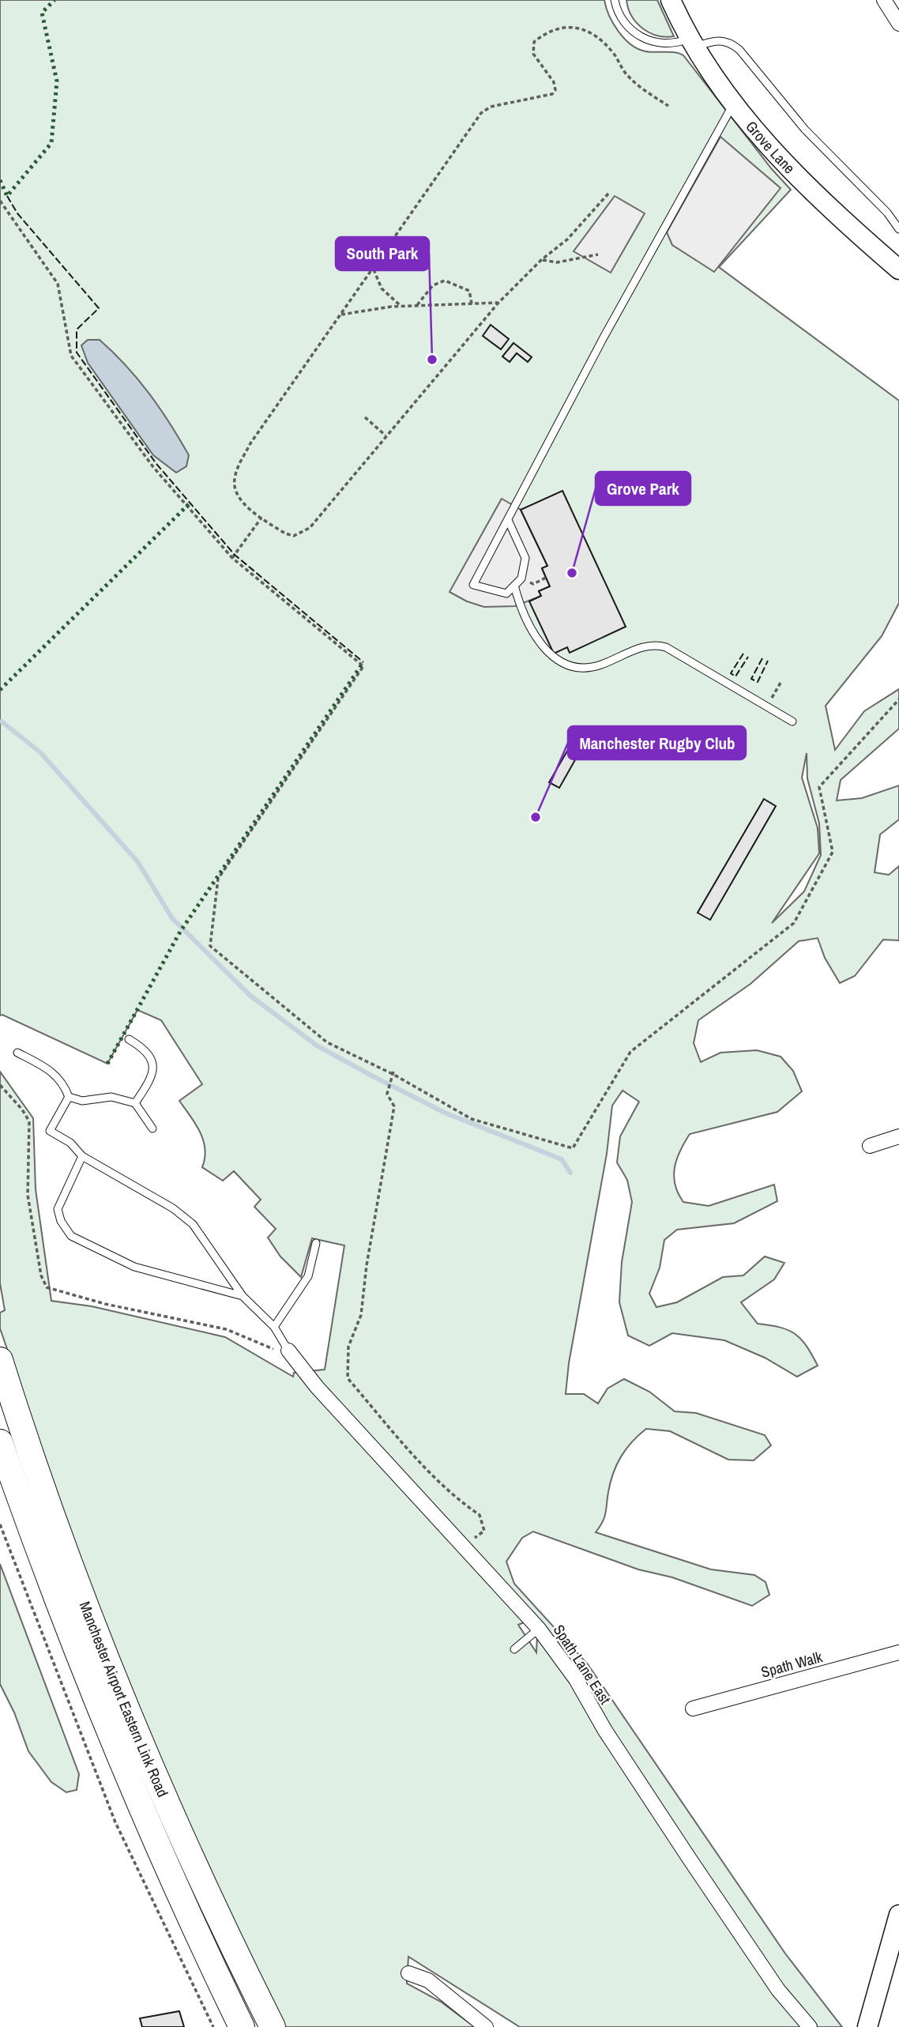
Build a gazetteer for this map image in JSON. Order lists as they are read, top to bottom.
{
  "streets": {
    "highway": ["Manchester Airport Eastern Link Road"],
    "main road": ["Grove Lane"],
    "street": ["Spath Lane East", "Spath Walk"]
  },
  "places": ["South Park", "Grove Park", "Manchester Rugby Club"]
}
